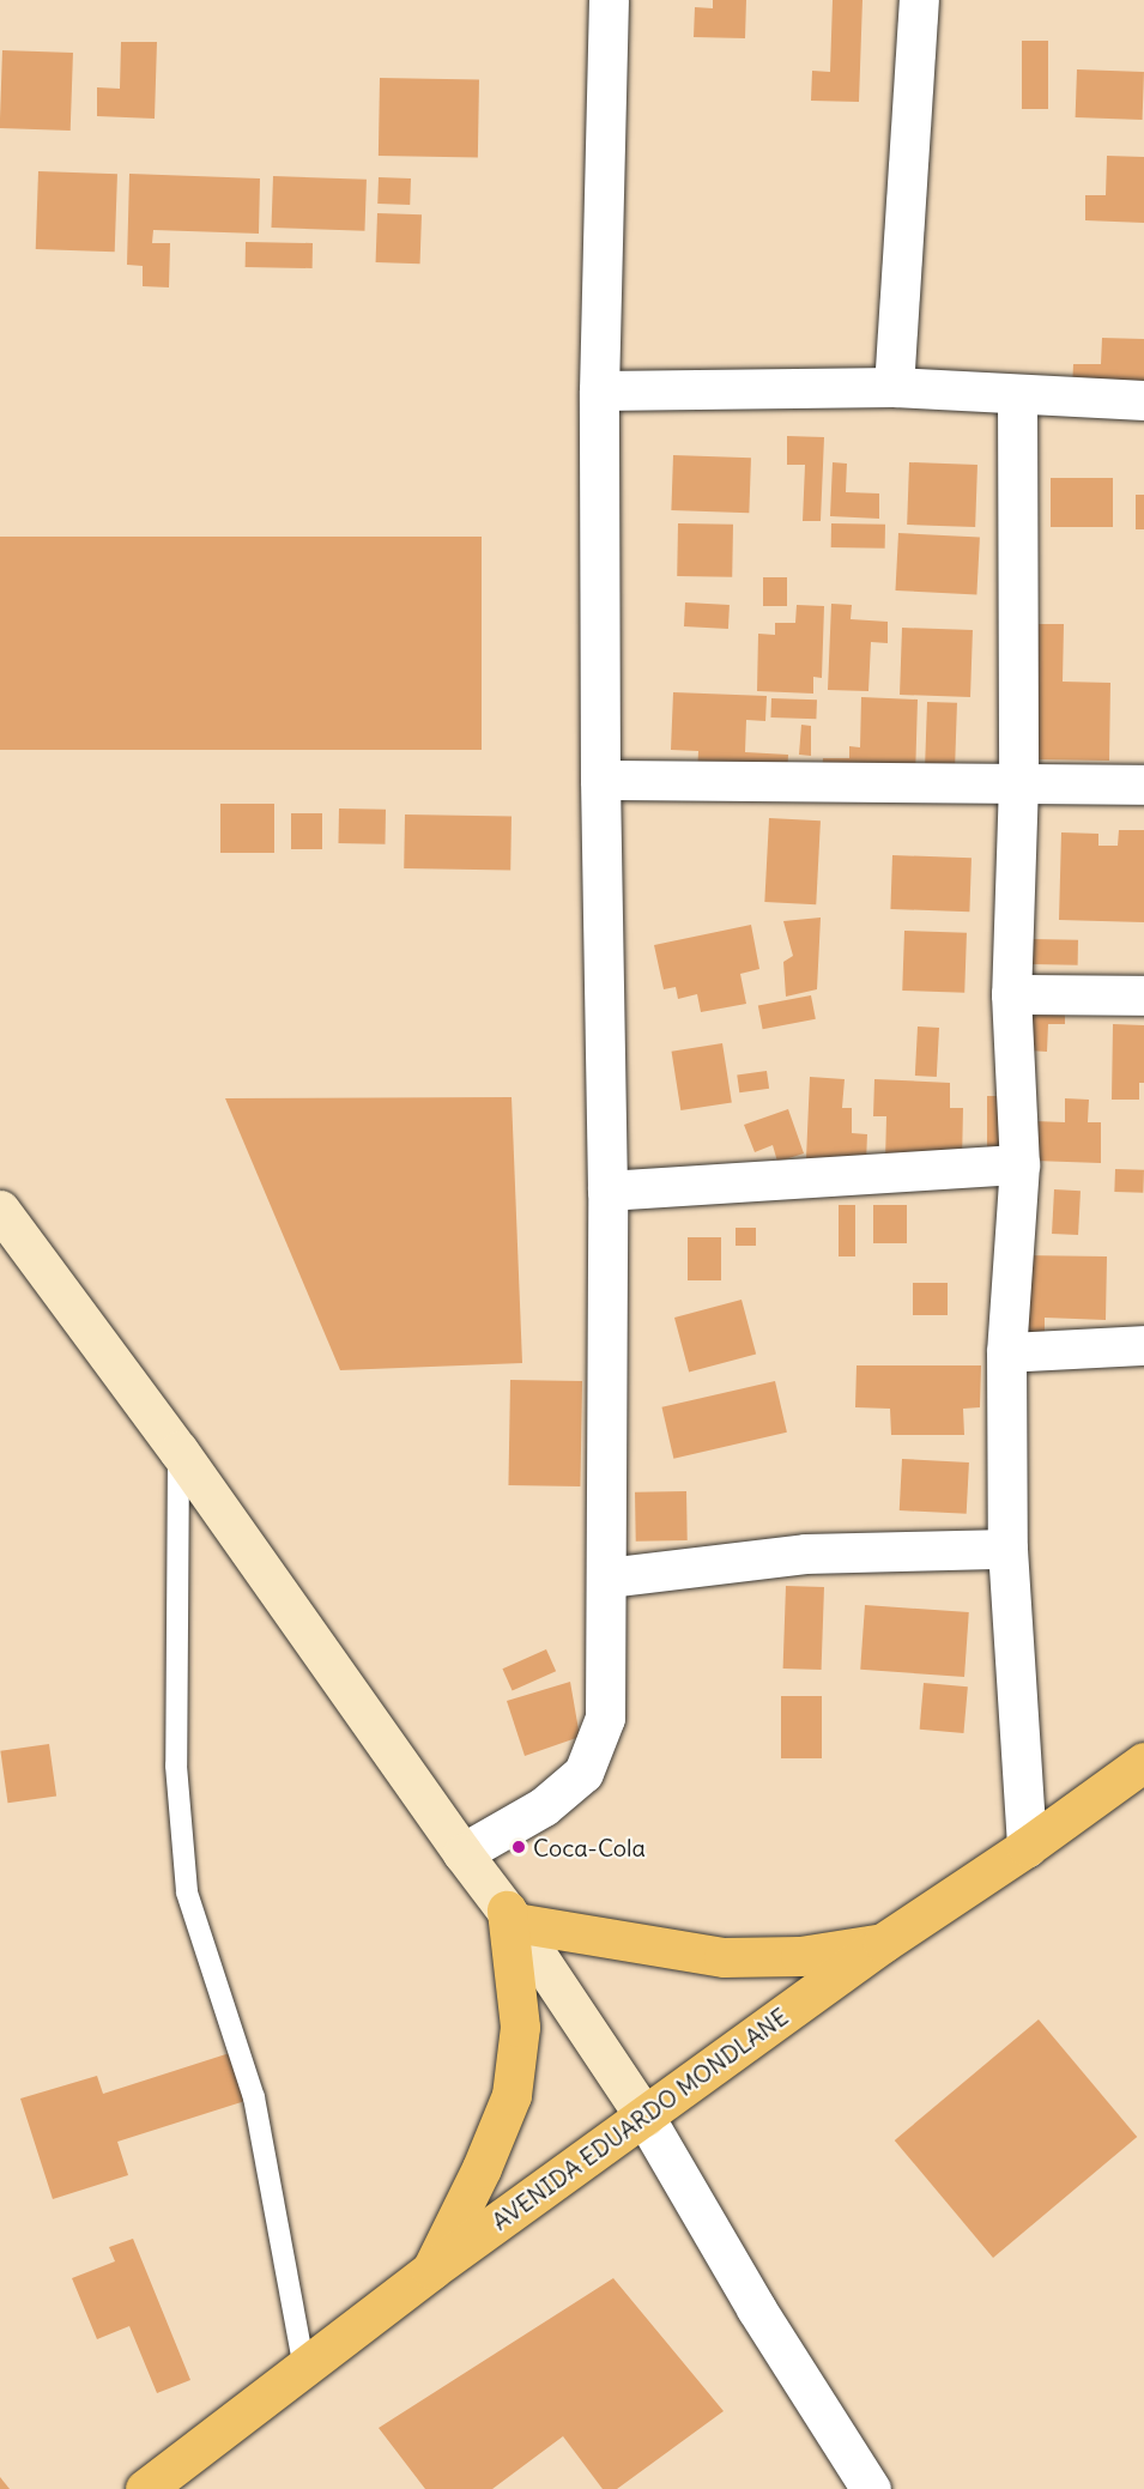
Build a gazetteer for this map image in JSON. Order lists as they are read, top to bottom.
{
  "streets": {
    "main road": ["AVENIDA EDUARDO MONDLANE"]
  },
  "places": ["Coca-Cola"]
}
